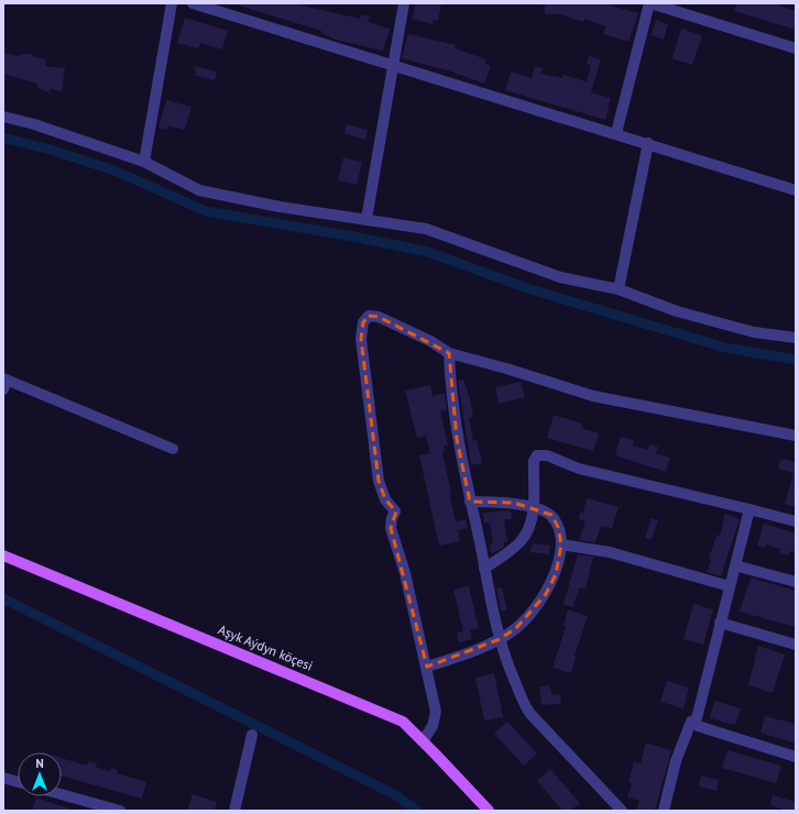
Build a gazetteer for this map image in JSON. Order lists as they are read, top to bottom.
{
  "streets": {
    "main road": ["Aşyk Aýdyn köçesi"]
  },
  "north": "top"
}
